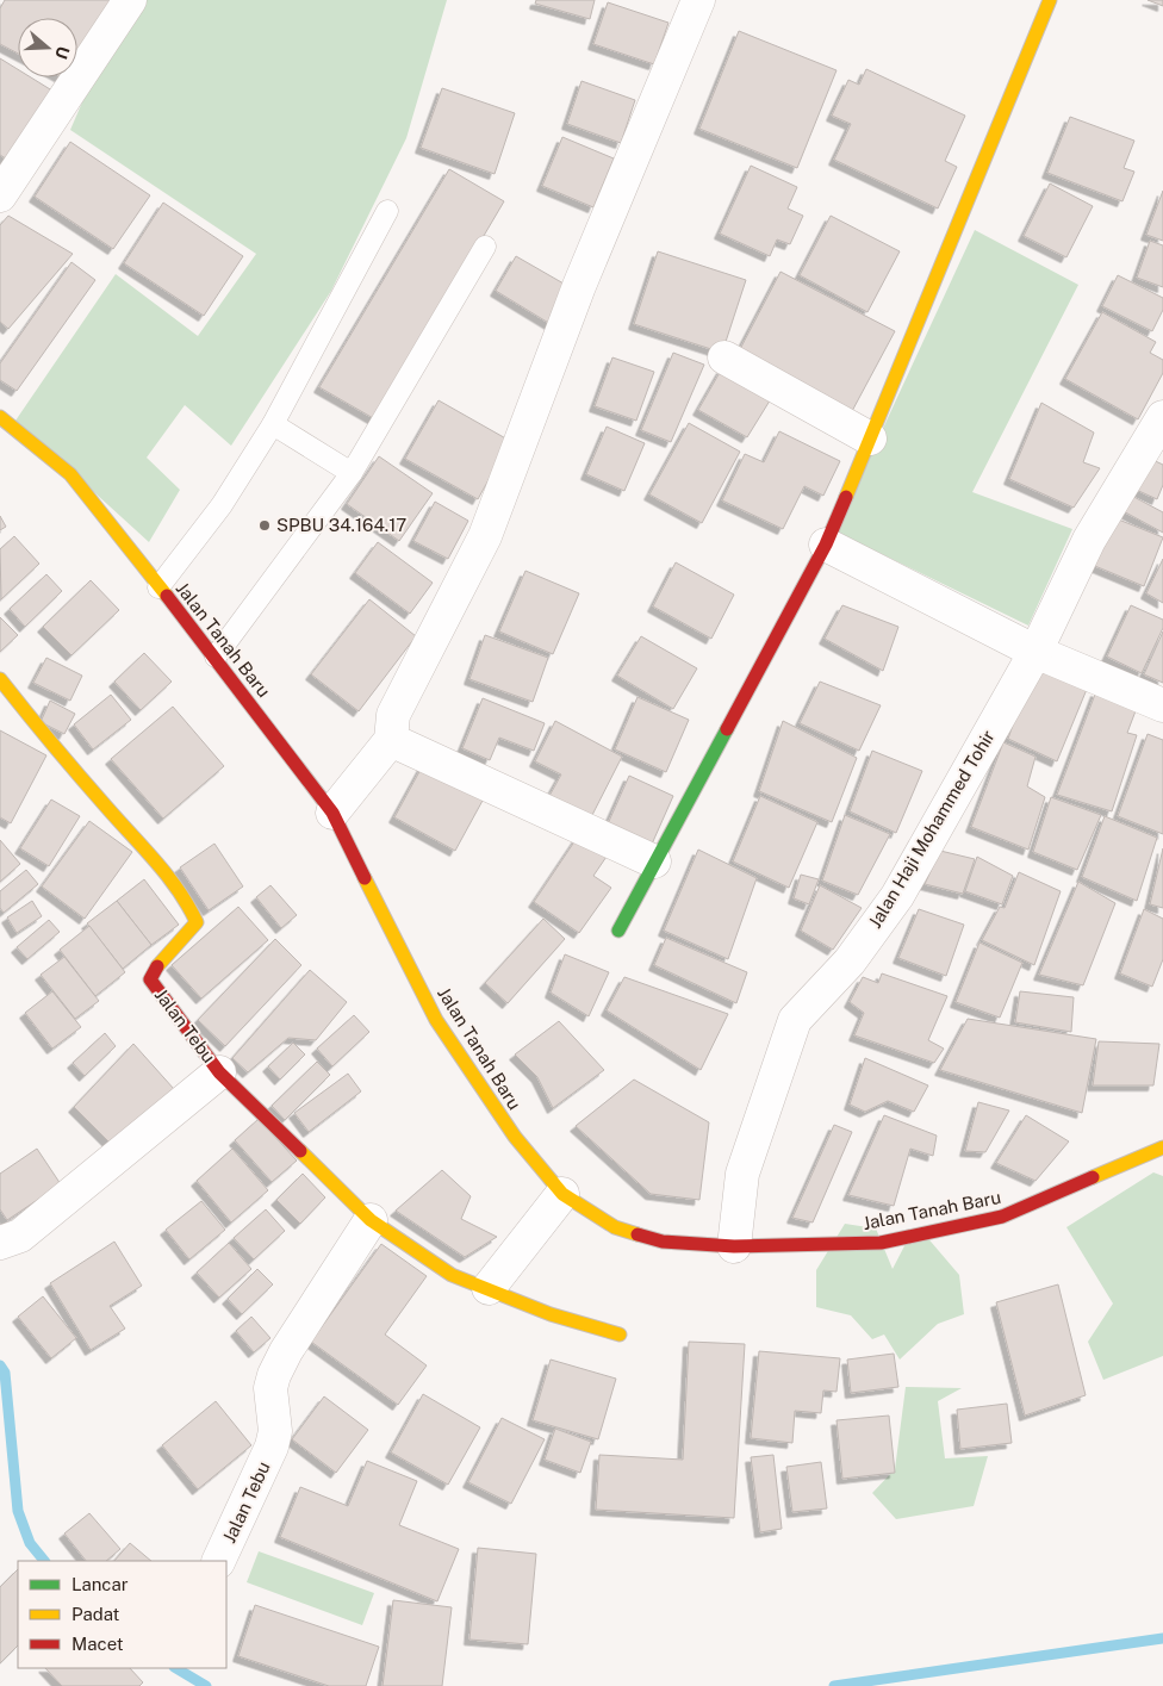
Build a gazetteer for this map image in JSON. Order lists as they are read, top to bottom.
{
  "streets": {
    "street": ["Jalan Tanah Baru", "Jalan Haji Mohammed Tohir", "Jalan Tebu"]
  },
  "crossings": [
    ["Jalan Tanah Baru", "Jalan Haji Mohammed Tohir"]
  ],
  "places": ["SPBU 34.164.17"],
  "legend": ["Lancar", "Padat", "Macet"],
  "north": "right"
}
